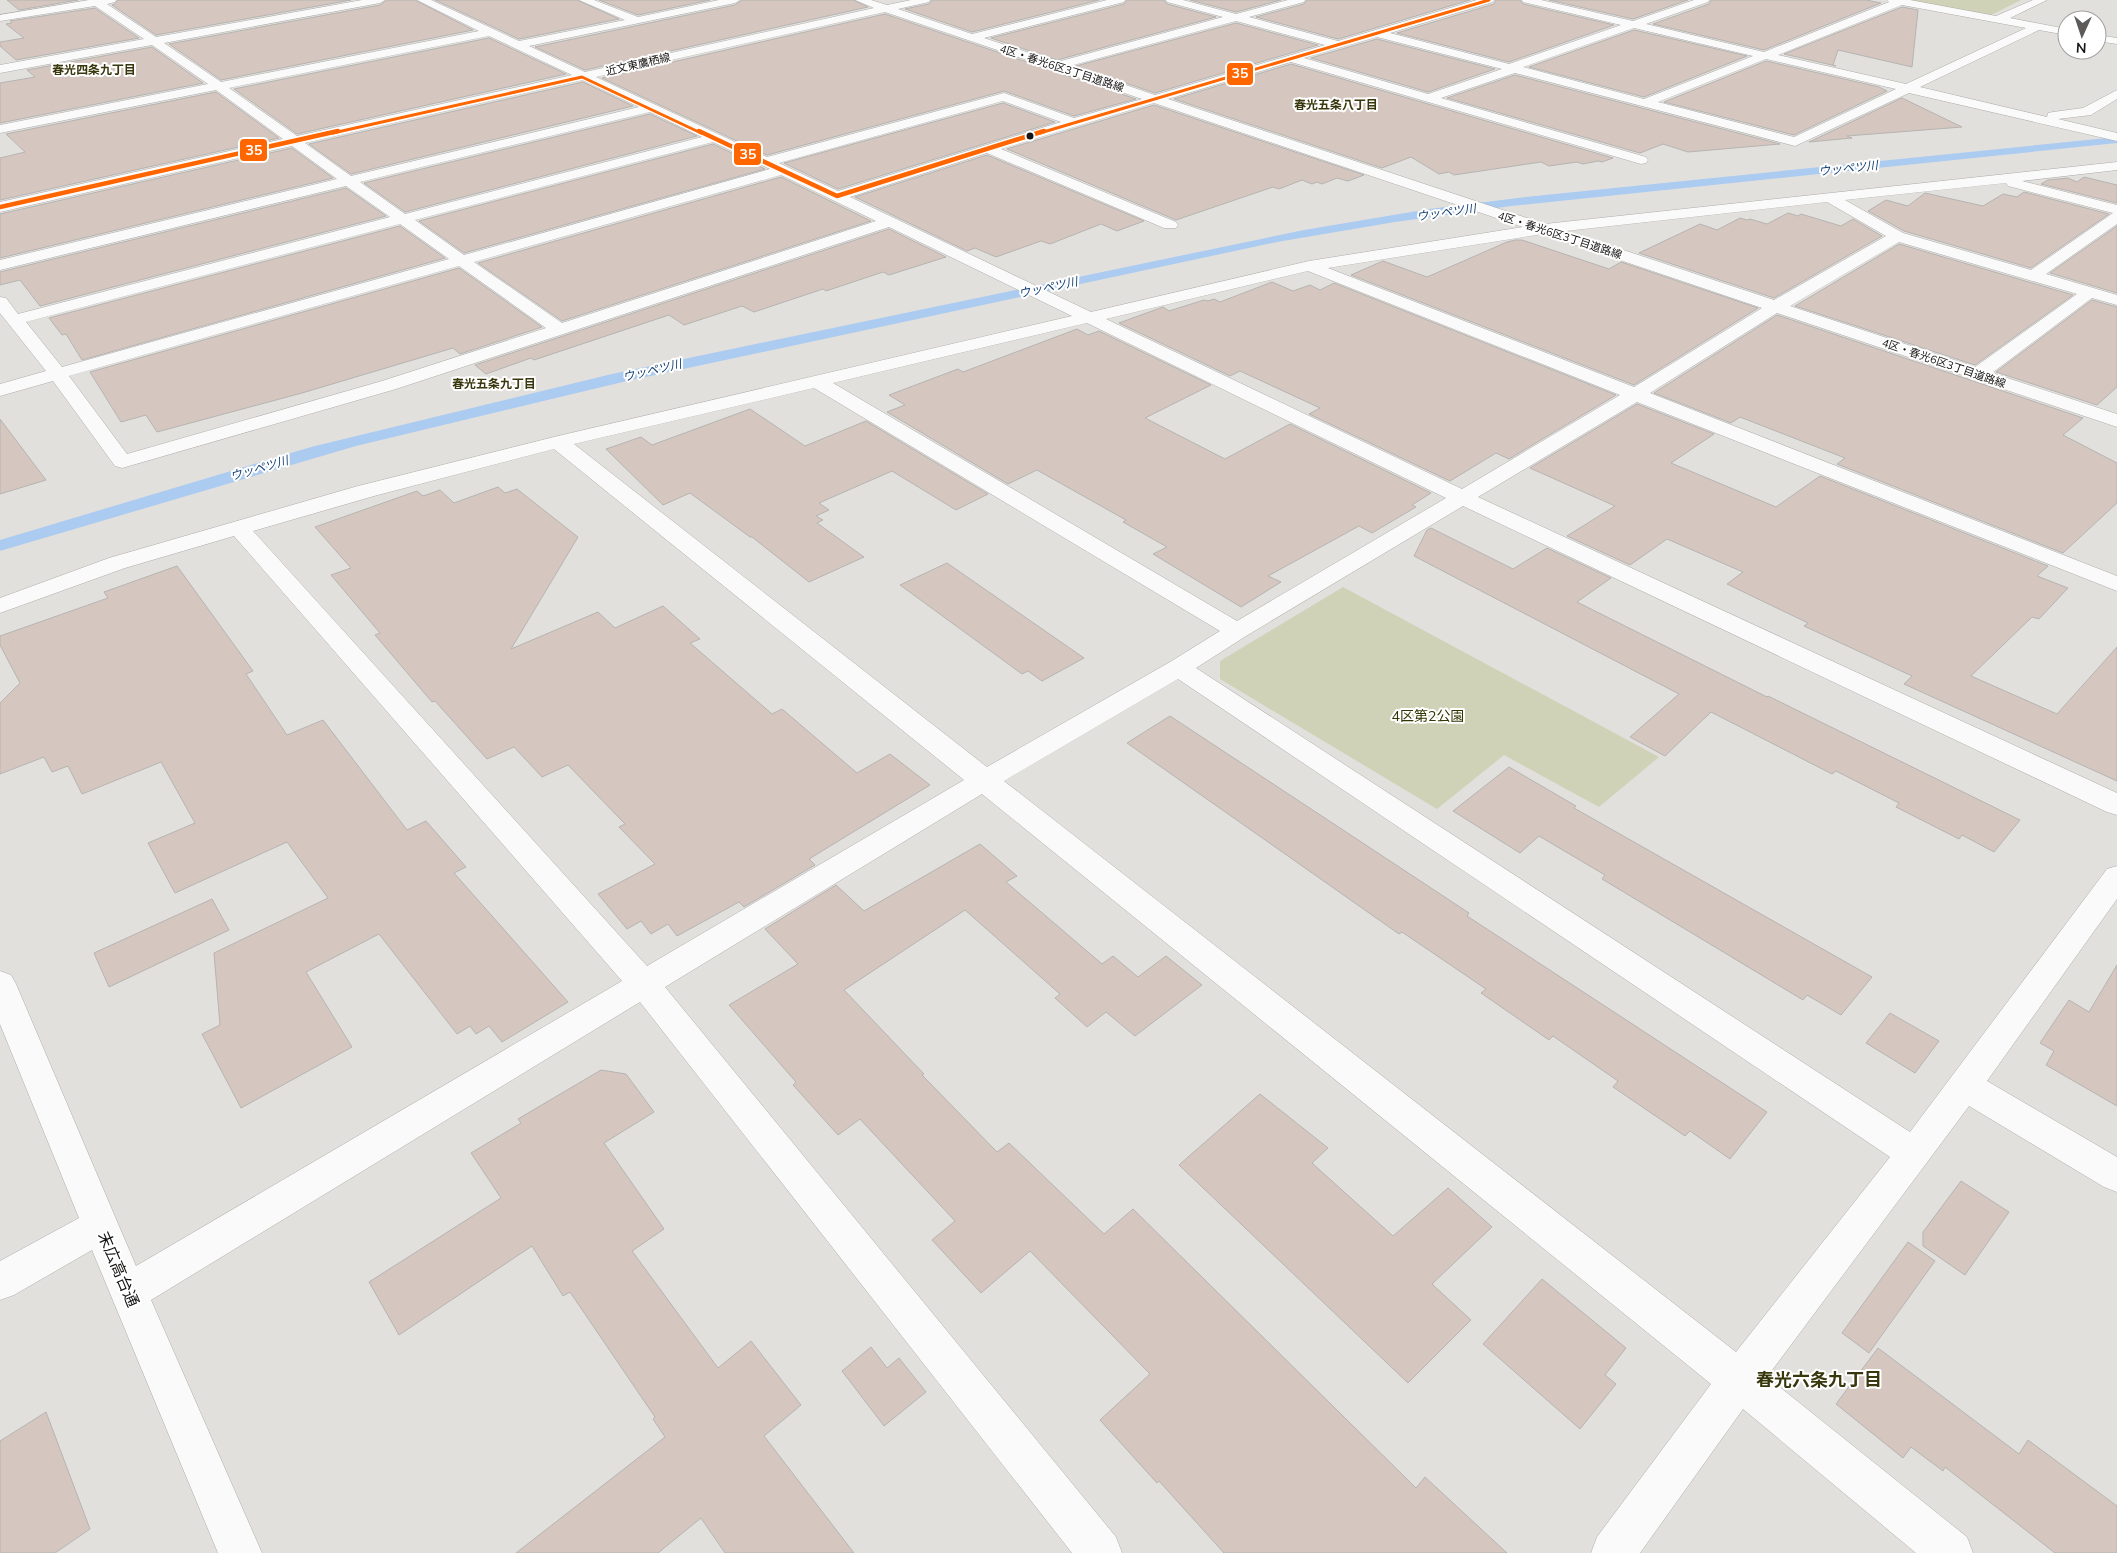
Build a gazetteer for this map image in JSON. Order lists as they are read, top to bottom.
{
  "streets": {
    "street": ["近文東鷹栖線", "4区・春光6区3丁目道路線", "末広高台通"]
  },
  "crossings": [
    ["近文東鷹栖線", "4区・春光6区3丁目道路線"]
  ],
  "districts": [
    "春光四条九丁目",
    "春光五条八丁目",
    "春光五条九丁目",
    "春光六条九丁目"
  ],
  "water": ["ウッペツ川"],
  "parks": ["4区第2公園"],
  "lines": ["transit line 35"],
  "north": "bottom"
}
